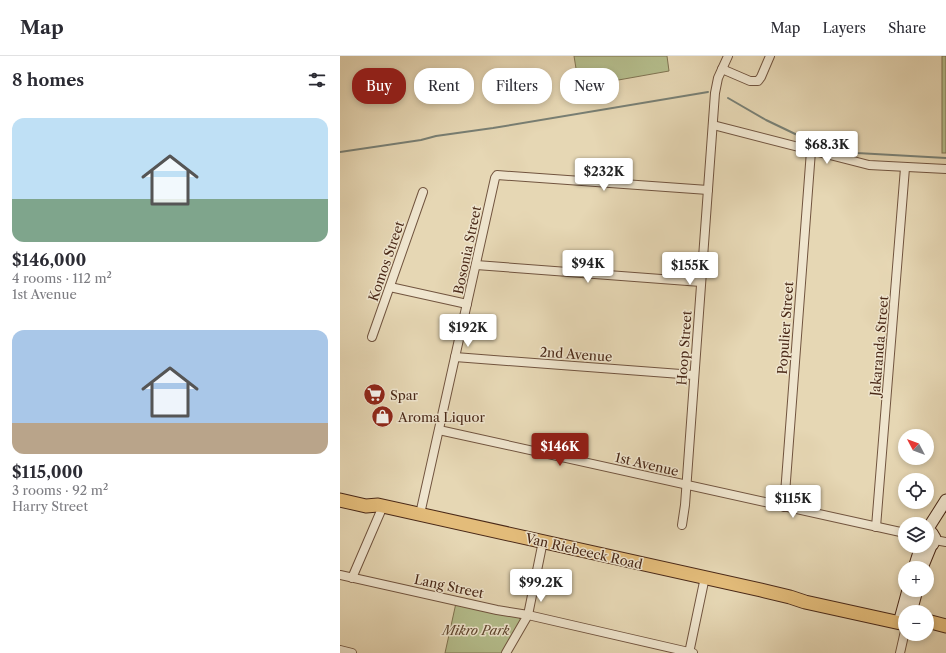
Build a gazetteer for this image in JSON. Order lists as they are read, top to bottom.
{
  "streets": {
    "main road": ["Van Riebeeck Road"],
    "street": [
      "Bosonia Street",
      "Komos Street",
      "Populier Street",
      "Jakaranda Street",
      "Hoop Street",
      "2nd Avenue",
      "1st Avenue",
      "Lang Street"
    ]
  },
  "crossings": [
    ["Bosonia Street", "Hoop Street"],
    ["Bosonia Street", "2nd Avenue"],
    ["Bosonia Street", "1st Avenue"],
    ["Bosonia Street", "Van Riebeeck Road"],
    ["Populier Street", "1st Avenue"],
    ["Jakaranda Street", "1st Avenue"],
    ["Hoop Street", "2nd Avenue"],
    ["Hoop Street", "1st Avenue"]
  ],
  "parks": ["Mikro Park"],
  "places": {
    "supermarket": ["Spar"],
    "shop": ["Aroma Liquor"]
  },
  "north": "top left",
  "page": {
    "header": "Map",
    "nav": ["Map", "Layers", "Share"],
    "heading": "8 homes",
    "chip": [
      "Buy",
      "Rent",
      "Filters",
      "New"
    ],
    "list": [
      {
        "name": "$146,000",
        "note": "4 rooms · 112 m² · 1st Avenue"
      },
      {
        "name": "$115,000",
        "note": "3 rooms · 92 m² · Harry Street"
      }
    ],
    "price": [
      "$68.3K",
      "$232K",
      "$94K",
      "$155K",
      "$192K",
      "$146K",
      "$115K",
      "$99.2K"
    ],
    "map_buttons": ["+", "−"]
  }
}
